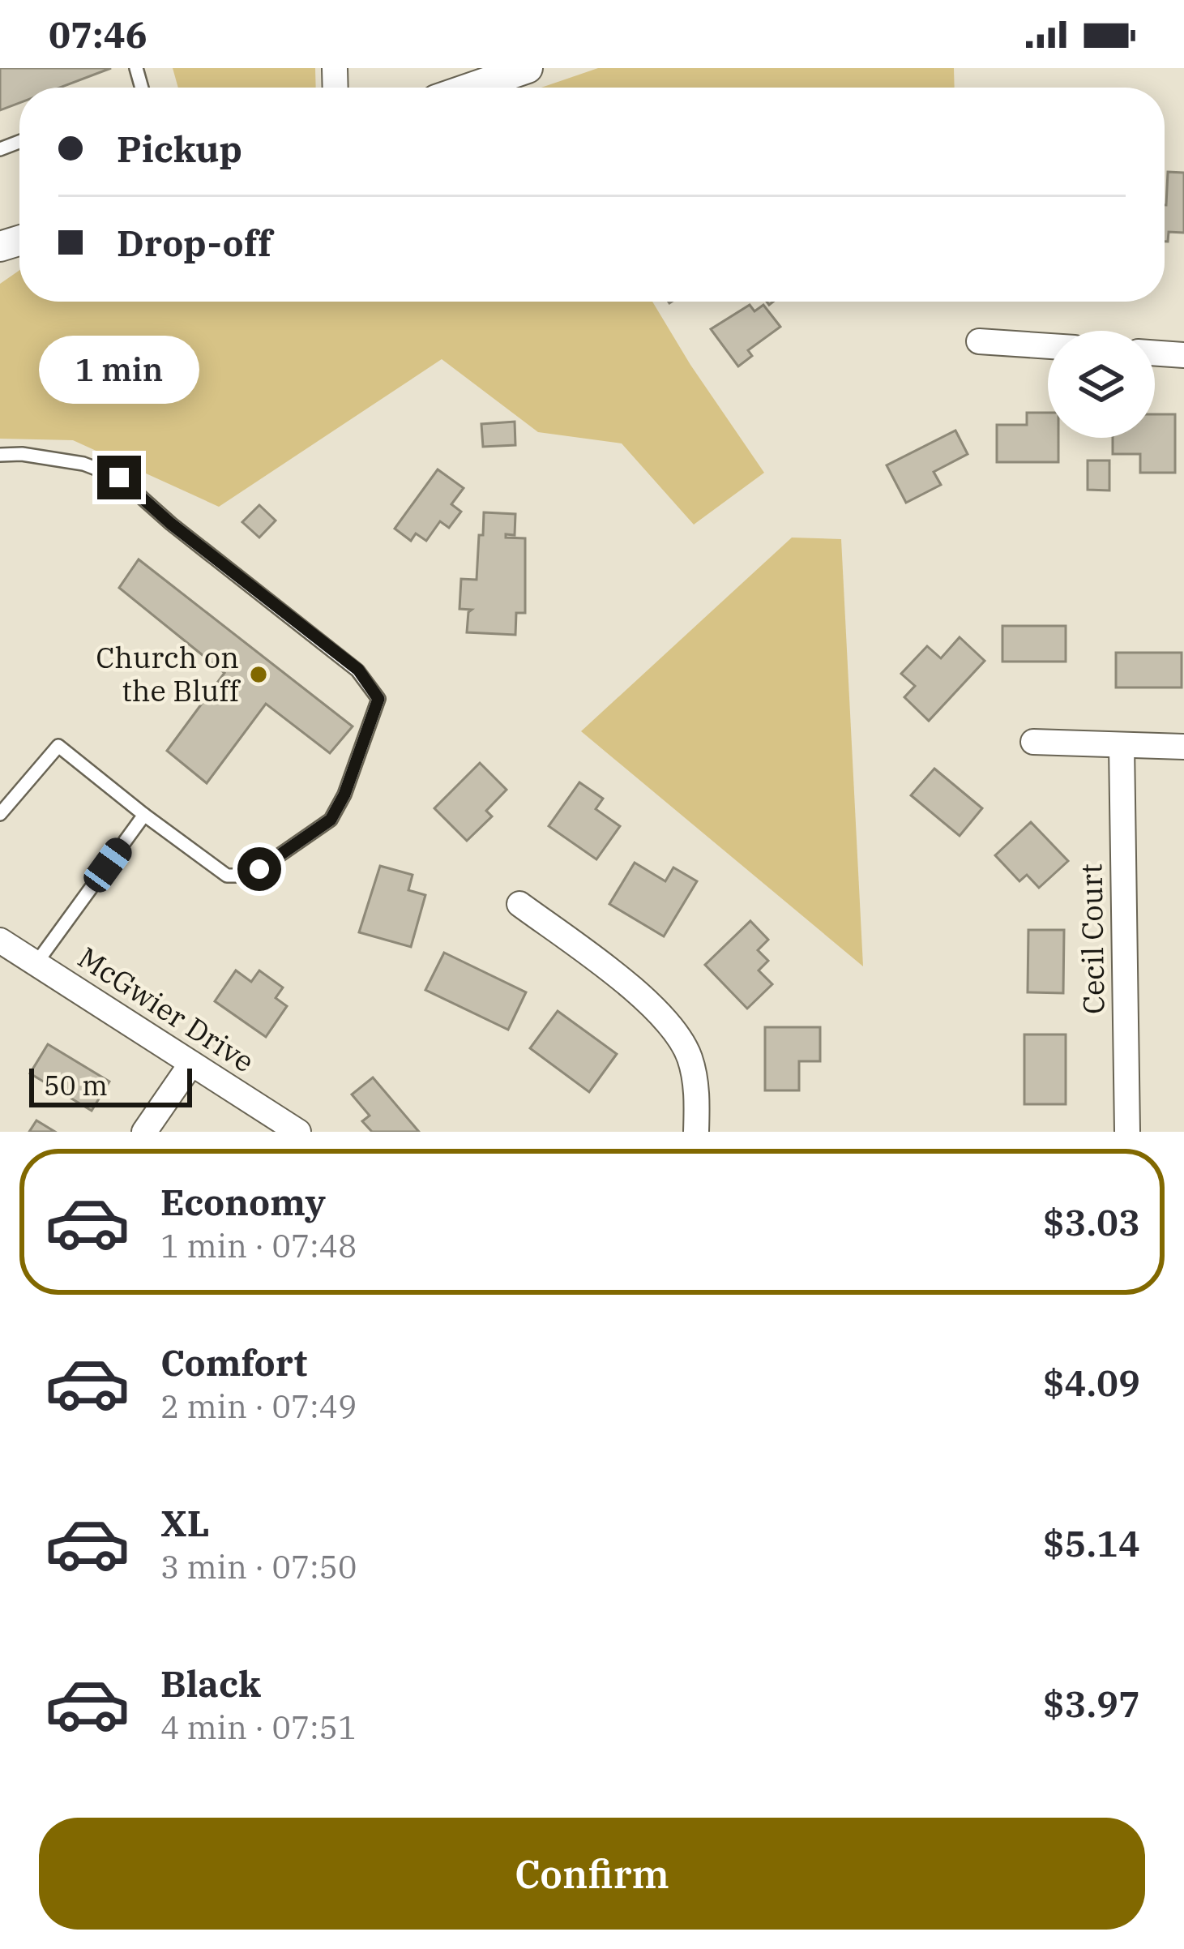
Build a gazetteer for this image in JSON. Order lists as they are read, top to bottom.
{
  "streets": {
    "street": ["Cecil Court", "McGwier Drive"]
  },
  "places": ["Church on the Bluff"],
  "scale_bar": "50 m",
  "page": {
    "status": "07:46",
    "banner": ["Pickup", "Drop-off"],
    "bubble": "1 min",
    "scale": "50 m",
    "list": [
      {
        "name": "Economy",
        "note": "1 min · 07:48",
        "value": "$3.03"
      },
      {
        "name": "Comfort",
        "note": "2 min · 07:49",
        "value": "$4.09"
      },
      {
        "name": "XL",
        "note": "3 min · 07:50",
        "value": "$5.14"
      },
      {
        "name": "Black",
        "note": "4 min · 07:51",
        "value": "$3.97"
      }
    ],
    "buttons": "Confirm"
  }
}
